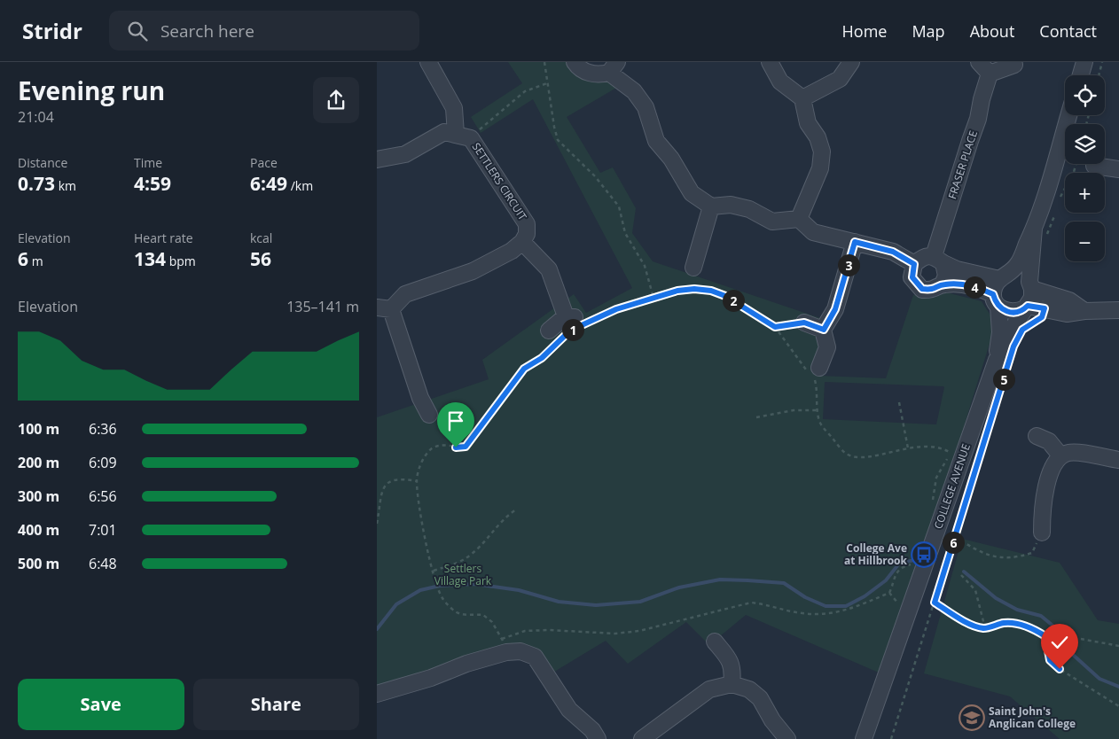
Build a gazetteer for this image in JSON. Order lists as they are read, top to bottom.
{
  "streets": {
    "street": ["FRASER PLACE", "SETTLERS CIRCUIT", "COLLEGE AVENUE"]
  },
  "parks": ["Settlers Village Park"],
  "places": {
    "bus stop": ["College Ave at Hillbrook"],
    "school or university": ["Saint John's Anglican College"]
  },
  "page": {
    "header": "Stridr",
    "search": "Search here",
    "nav": [
      "Home",
      "Map",
      "About",
      "Contact"
    ],
    "heading": ["Evening run", "21:04"],
    "map_buttons": ["+", "−"],
    "stats": [
      ["Distance", "0.73 km"],
      ["Time", "4:59"],
      ["Pace", "6:49 /km"],
      ["Elevation", "6 m"],
      ["Heart rate", "134 bpm"],
      ["kcal", "56"]
    ],
    "pins": [
      "3",
      "4",
      "2",
      "1",
      "5",
      "6"
    ],
    "chart": ["Elevation", "135–141 m"],
    "list": [
      {
        "name": "100 m",
        "note": "6:36"
      },
      {
        "name": "200 m",
        "note": "6:09"
      },
      {
        "name": "300 m",
        "note": "6:56"
      },
      {
        "name": "400 m",
        "note": "7:01"
      },
      {
        "name": "500 m",
        "note": "6:48"
      }
    ],
    "buttons": ["Save", "Share"]
  }
}
